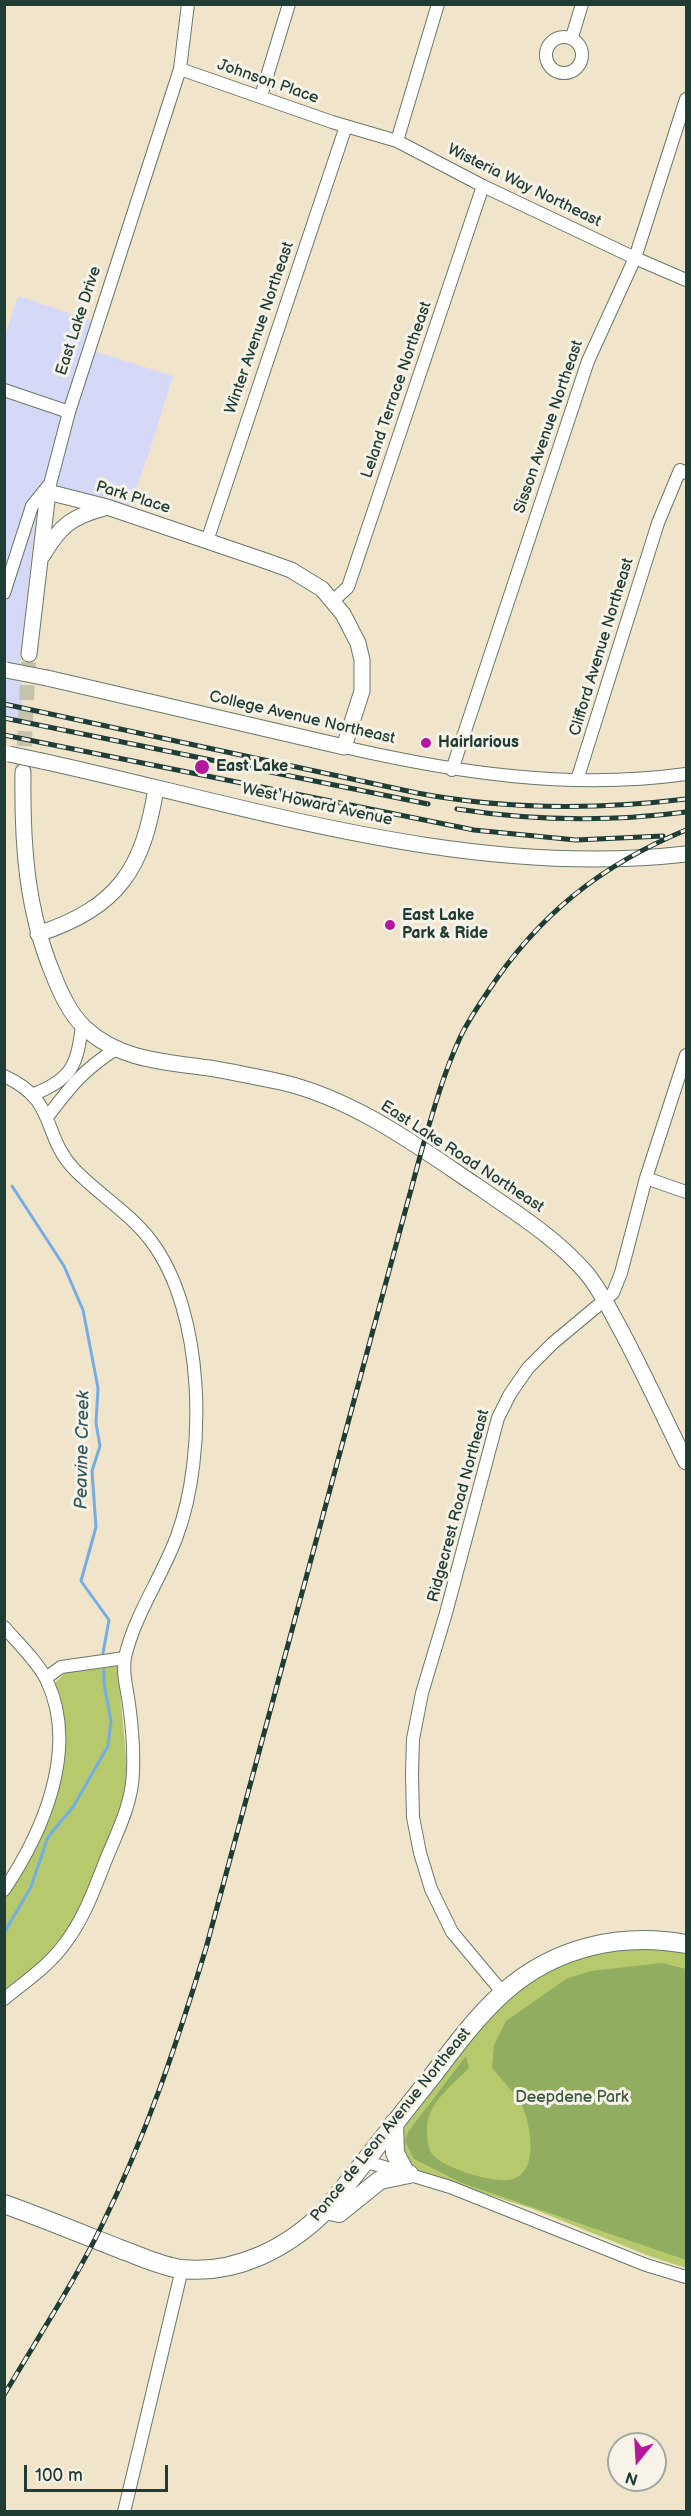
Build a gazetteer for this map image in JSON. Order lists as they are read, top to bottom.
{
  "streets": {
    "highway": ["Ponce de Leon Avenue Northeast"],
    "main road": [
      "East Lake Drive",
      "Park Place",
      "College Avenue Northeast",
      "West Howard Avenue",
      "East Lake Road Northeast"
    ],
    "street": [
      "Johnson Place",
      "Wisteria Way Northeast",
      "Winter Avenue Northeast",
      "Leland Terrace Northeast",
      "Sisson Avenue Northeast",
      "Clifford Avenue Northeast",
      "Ridgecrest Road Northeast"
    ]
  },
  "crossings": [
    ["Johnson Place", "Wisteria Way Northeast"],
    ["Johnson Place", "East Lake Drive"],
    ["Johnson Place", "Winter Avenue Northeast"],
    ["Wisteria Way Northeast", "Winter Avenue Northeast"],
    ["Wisteria Way Northeast", "Leland Terrace Northeast"],
    ["Wisteria Way Northeast", "Sisson Avenue Northeast"],
    ["East Lake Drive", "Park Place"],
    ["Winter Avenue Northeast", "Park Place"],
    ["Leland Terrace Northeast", "Park Place"],
    ["Sisson Avenue Northeast", "College Avenue Northeast"],
    ["Clifford Avenue Northeast", "College Avenue Northeast"],
    ["East Lake Road Northeast", "Ridgecrest Road Northeast"],
    ["Ridgecrest Road Northeast", "Ponce de Leon Avenue Northeast"]
  ],
  "water": ["Peavine Creek"],
  "parks": ["Deepdene Park"],
  "places": ["Hairlarious", "East Lake", "East Lake Park & Ride"],
  "scale_bar": "100 m",
  "north": "bottom"
}
